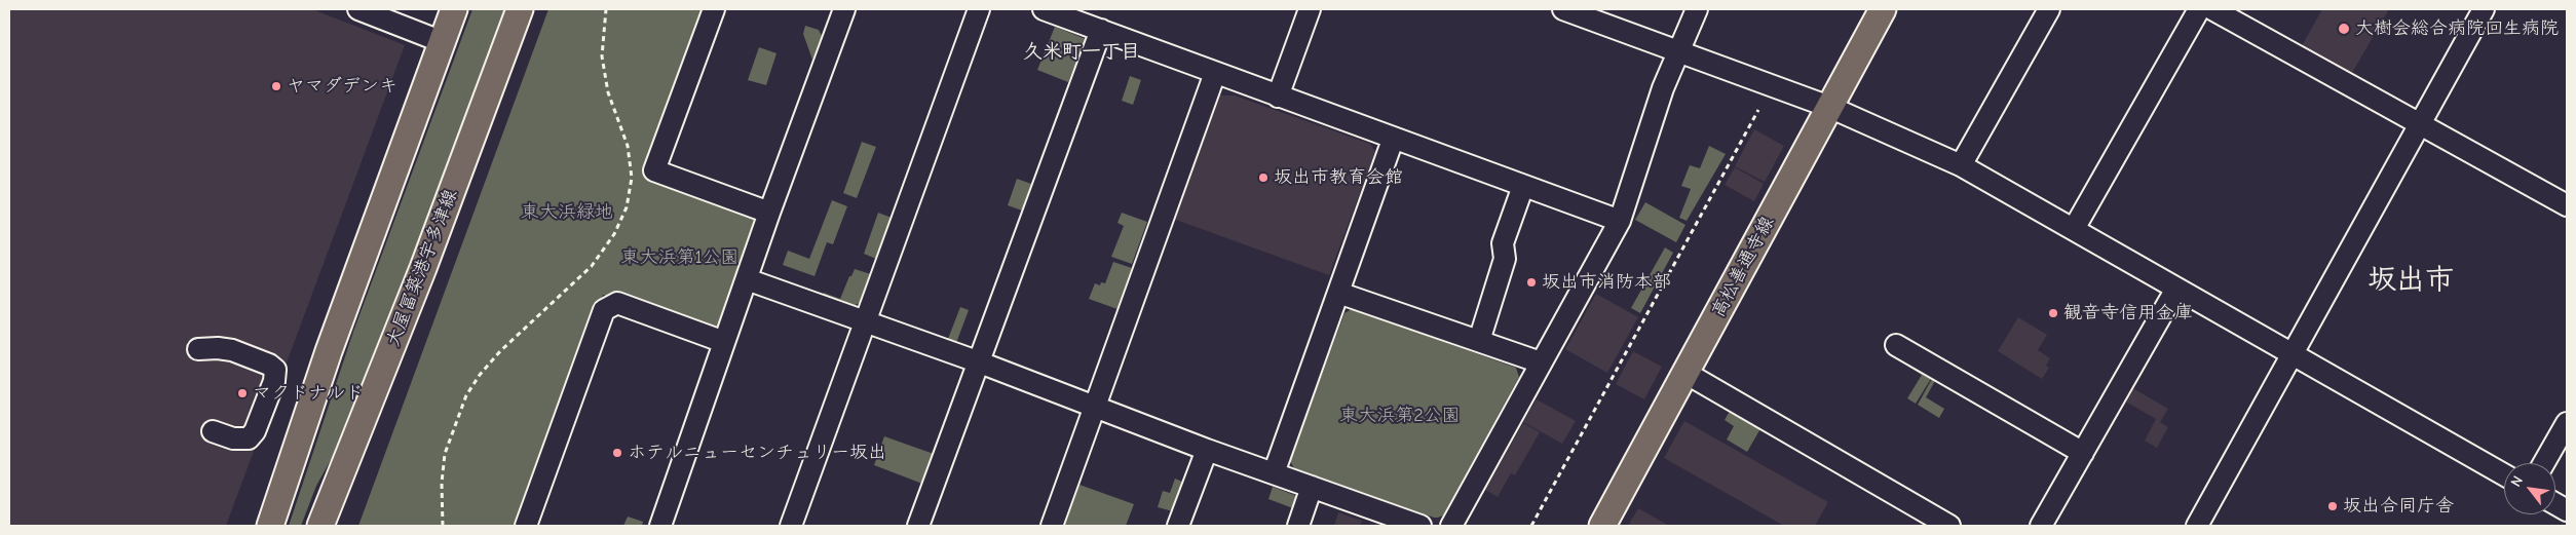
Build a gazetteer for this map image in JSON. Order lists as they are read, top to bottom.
{
  "streets": {
    "main road": ["高松善通寺線", "大屋冨築港宇多津線"]
  },
  "districts": ["久米町一丁目", "坂出市"],
  "parks": ["東大浜緑地", "東大浜第1公園", "東大浜第2公園"],
  "places": [
    "大樹会総合病院回生病院",
    "ヤマダデンキ",
    "坂出市教育会館",
    "坂出市消防本部",
    "観音寺信用金庫",
    "マクドナルド",
    "ホテルニューセンチュリー坂出",
    "坂出合同庁舎"
  ],
  "north": "top left"
}
